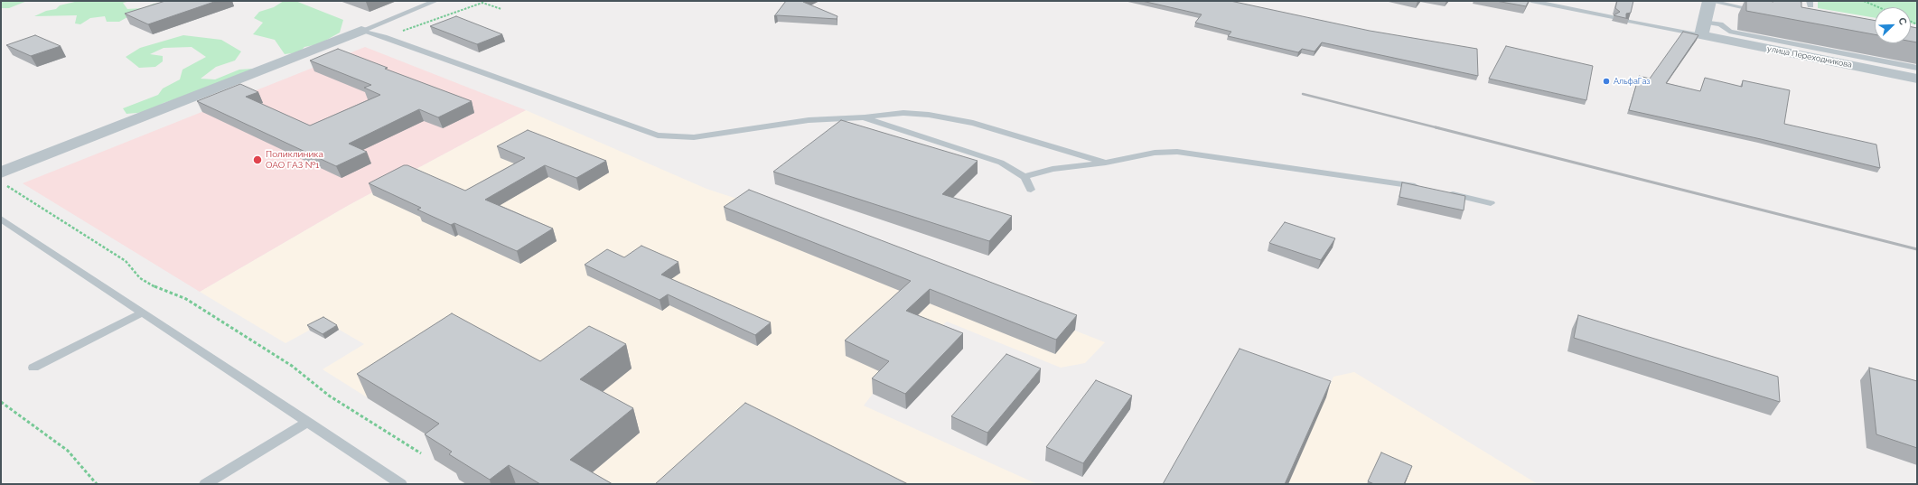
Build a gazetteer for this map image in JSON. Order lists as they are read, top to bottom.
{
  "streets": {
    "street": ["улица Переходникова"]
  },
  "places": ["АльфаГаз", "Поликлиника ОАО ГАЗ №1"],
  "north": "top right"
}
